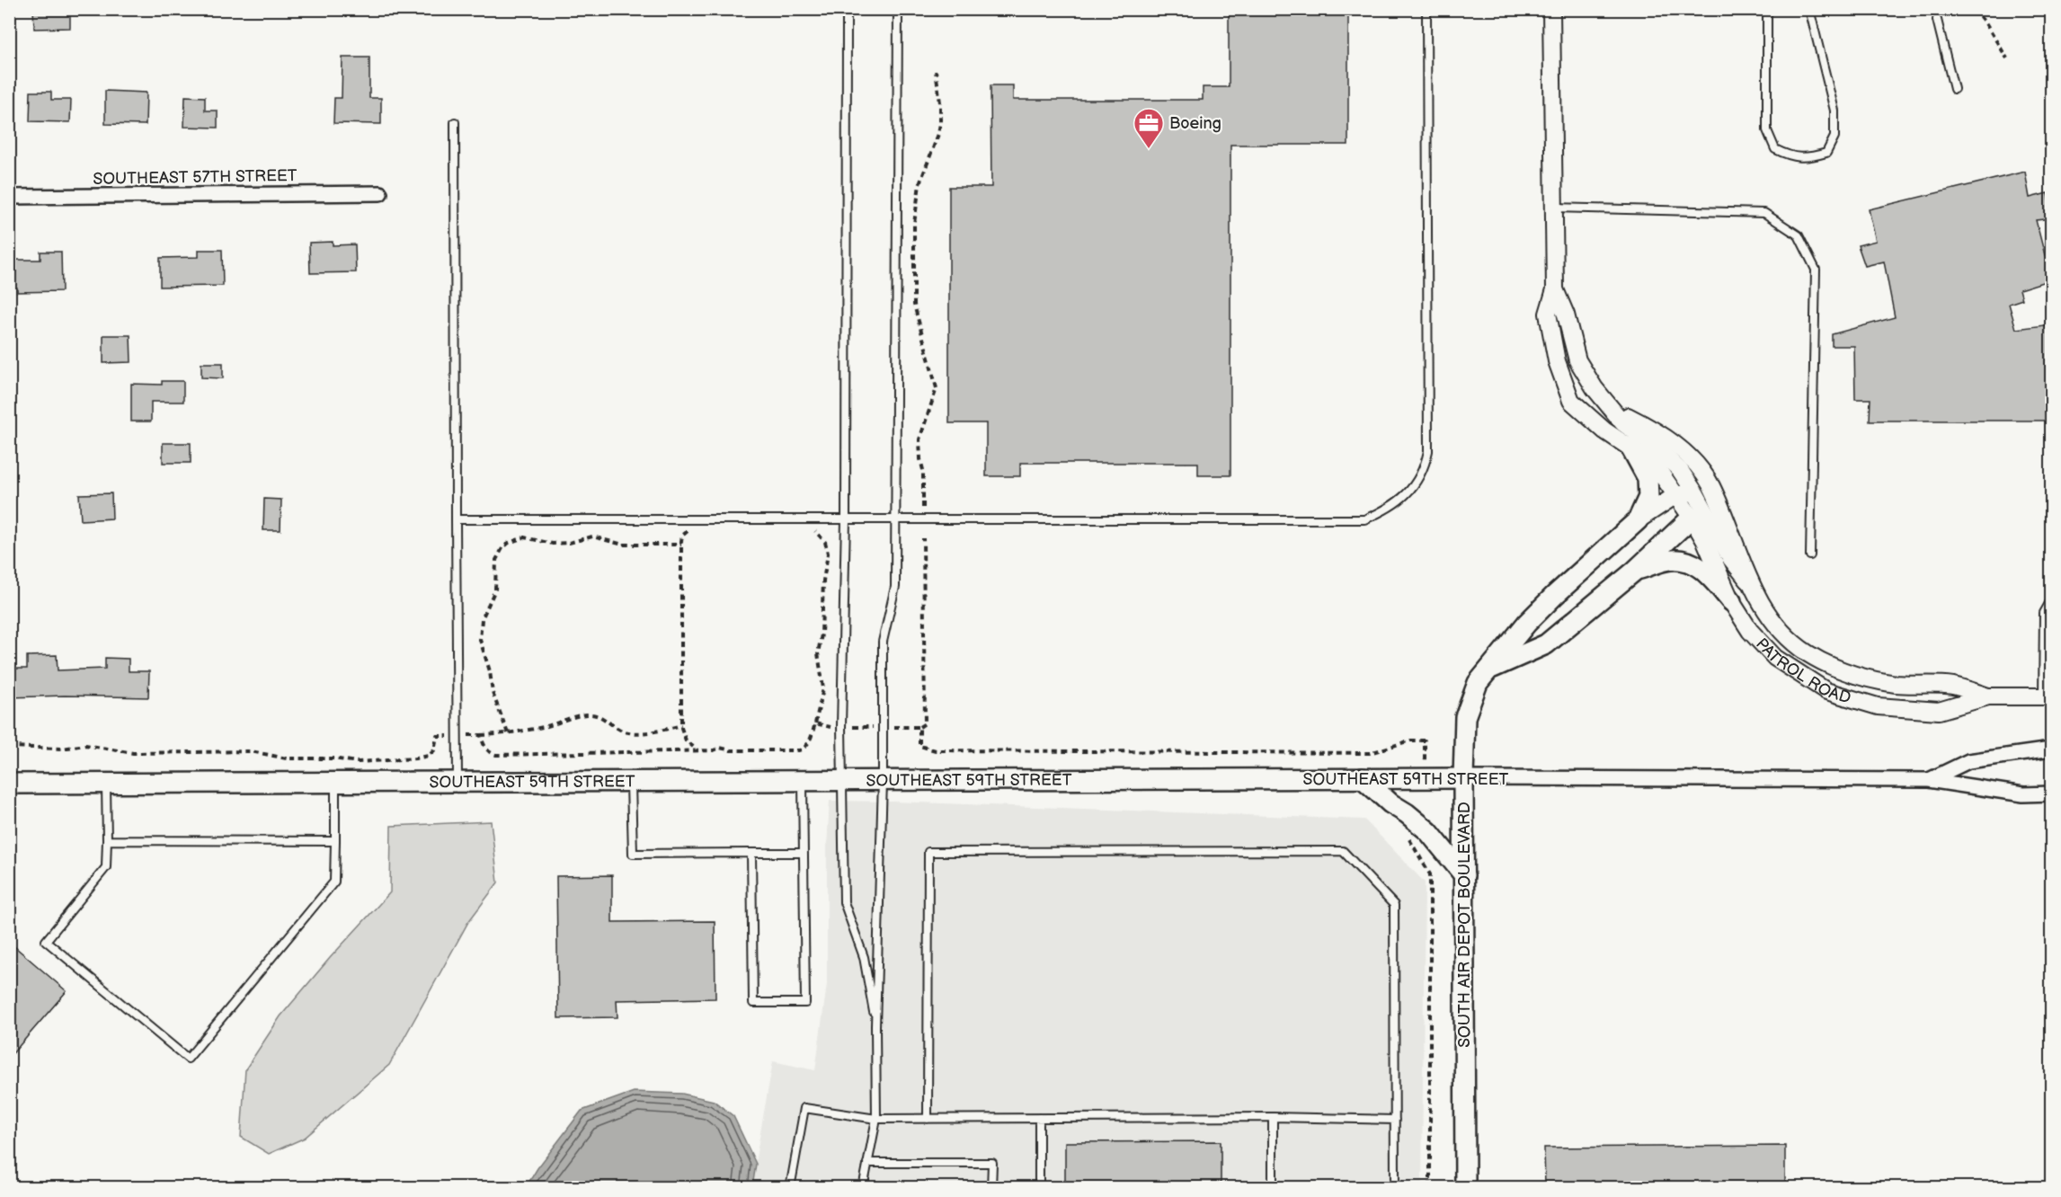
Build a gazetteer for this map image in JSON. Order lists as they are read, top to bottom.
{
  "streets": {
    "main road": ["SOUTHEAST 59TH STREET", "SOUTH AIR DEPOT BOULEVARD"],
    "street": ["SOUTHEAST 57TH STREET", "PATROL ROAD"]
  },
  "crossings": [
    ["SOUTHEAST 59TH STREET", "SOUTH AIR DEPOT BOULEVARD"]
  ],
  "places": {
    "office": ["Boeing"]
  }
}
